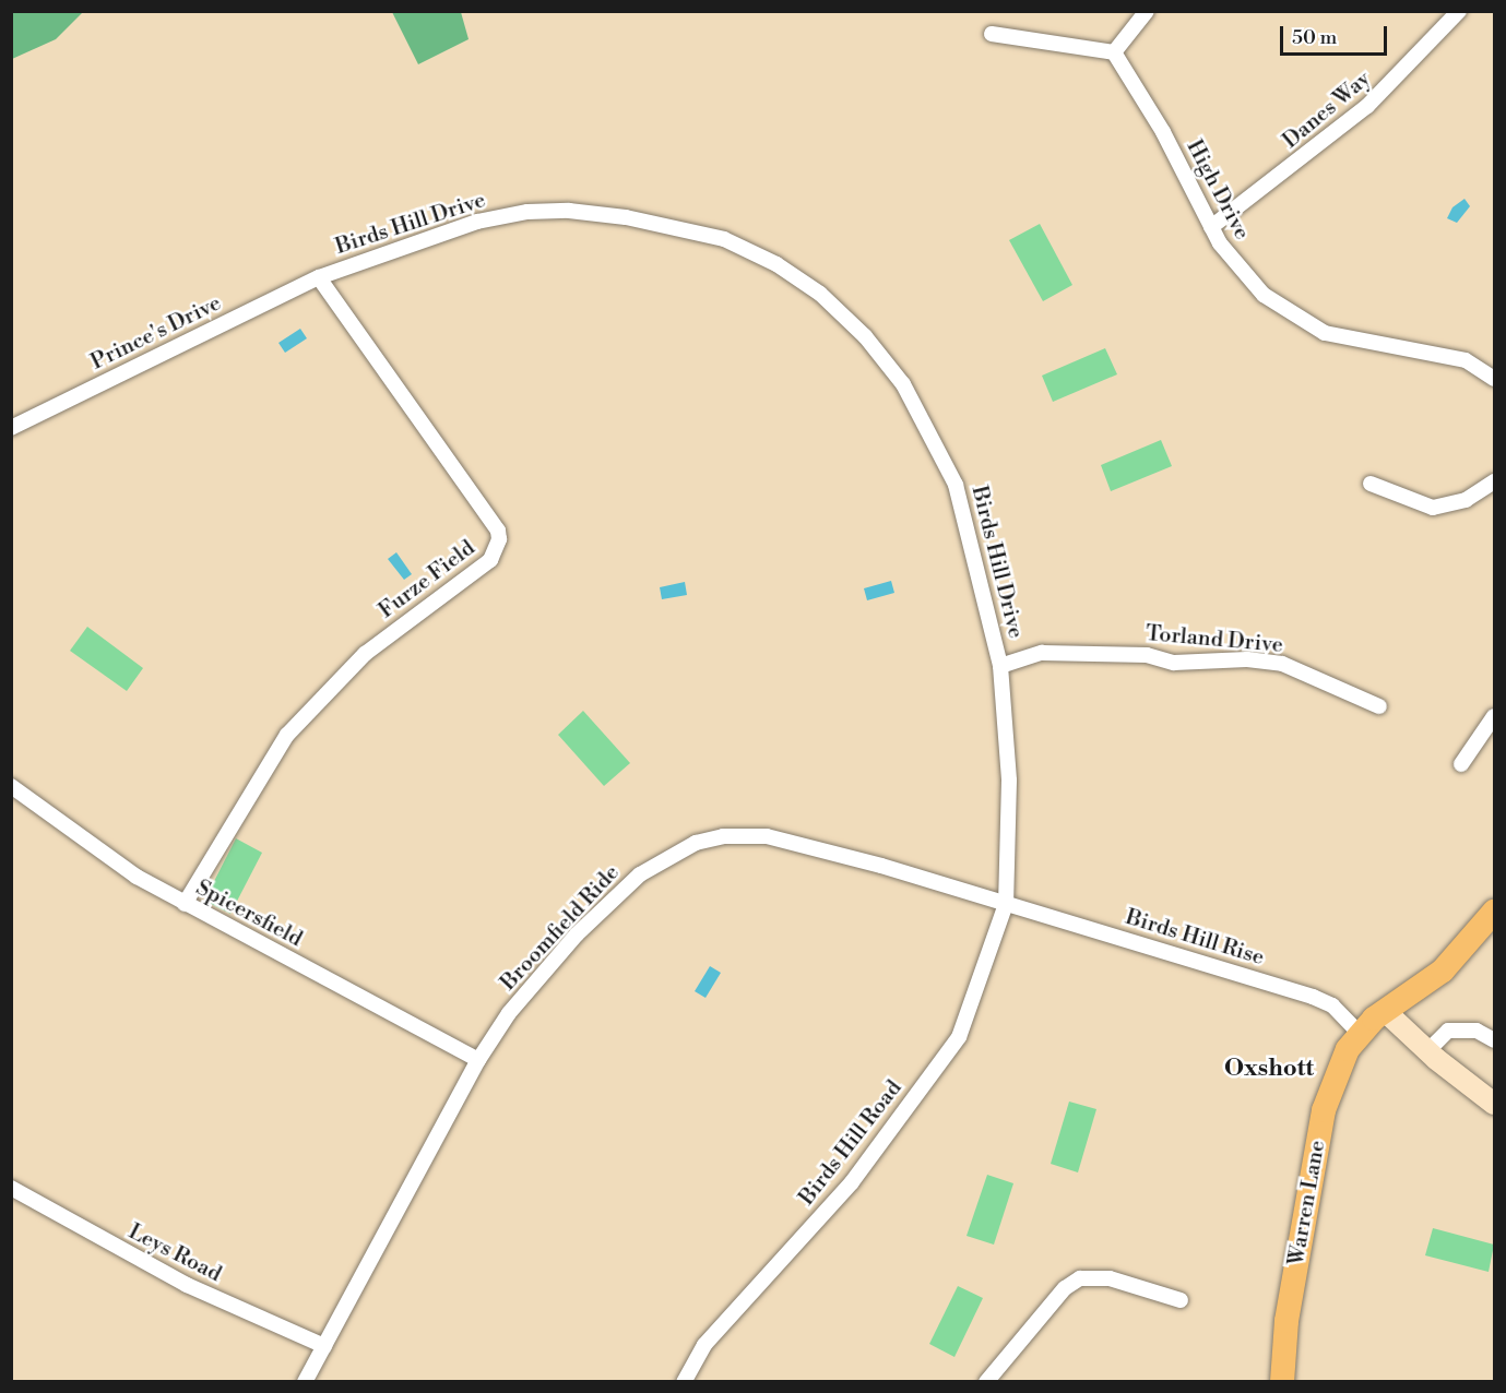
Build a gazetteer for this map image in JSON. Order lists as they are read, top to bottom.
{
  "streets": {
    "main road": ["Warren Lane"],
    "street": [
      "Danes Way",
      "High Drive",
      "Birds Hill Drive",
      "Prince's Drive",
      "Furze Field",
      "Torland Drive",
      "Spicersfield",
      "Broomfield Ride",
      "Birds Hill Rise",
      "Birds Hill Road",
      "Leys Road"
    ]
  },
  "crossings": [
    ["Danes Way", "High Drive"],
    ["Birds Hill Drive", "Prince's Drive"],
    ["Birds Hill Drive", "Furze Field"],
    ["Birds Hill Drive", "Torland Drive"],
    ["Birds Hill Drive", "Broomfield Ride"],
    ["Birds Hill Drive", "Birds Hill Rise"],
    ["Birds Hill Drive", "Birds Hill Road"],
    ["Prince's Drive", "Furze Field"],
    ["Furze Field", "Spicersfield"],
    ["Spicersfield", "Broomfield Ride"],
    ["Broomfield Ride", "Birds Hill Rise"],
    ["Broomfield Ride", "Birds Hill Road"],
    ["Broomfield Ride", "Leys Road"],
    ["Birds Hill Rise", "Birds Hill Road"],
    ["Birds Hill Rise", "Warren Lane"]
  ],
  "districts": ["Oxshott"],
  "scale_bar": "50 m"
}
